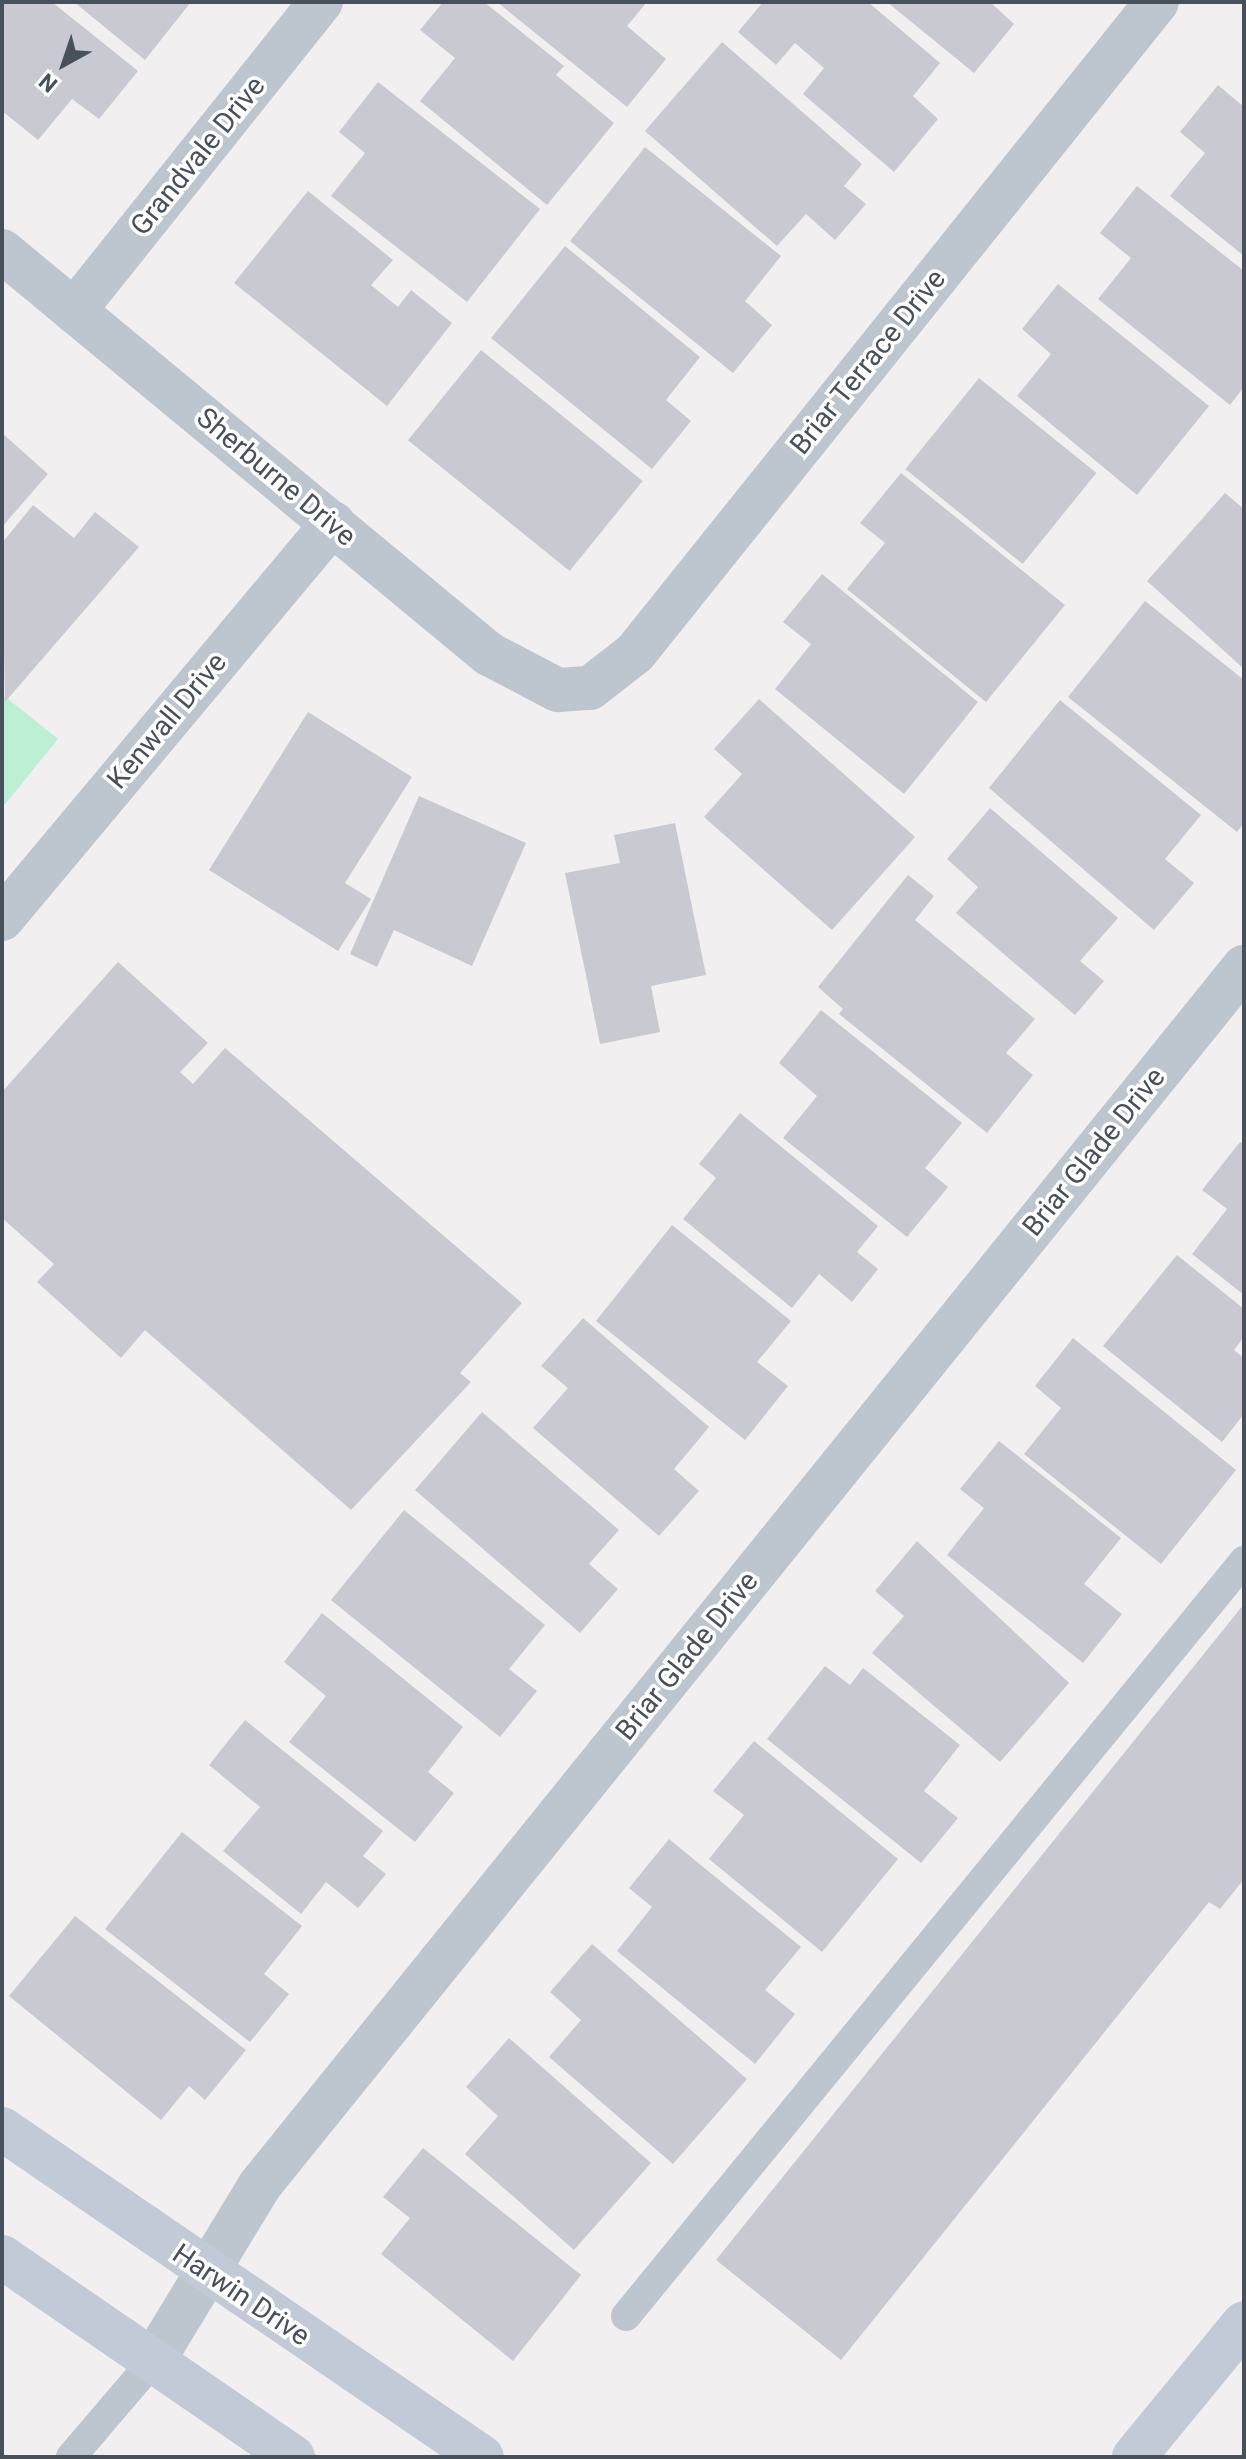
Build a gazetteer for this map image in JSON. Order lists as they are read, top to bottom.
{
  "streets": {
    "main road": ["Harwin Drive"],
    "street": [
      "Grandvale Drive",
      "Briar Terrace Drive",
      "Sherburne Drive",
      "Kenwall Drive",
      "Briar Glade Drive"
    ]
  },
  "crossings": [
    ["Grandvale Drive", "Sherburne Drive"],
    ["Briar Terrace Drive", "Sherburne Drive"],
    ["Sherburne Drive", "Kenwall Drive"],
    ["Briar Glade Drive", "Harwin Drive"]
  ],
  "north": "bottom left"
}
